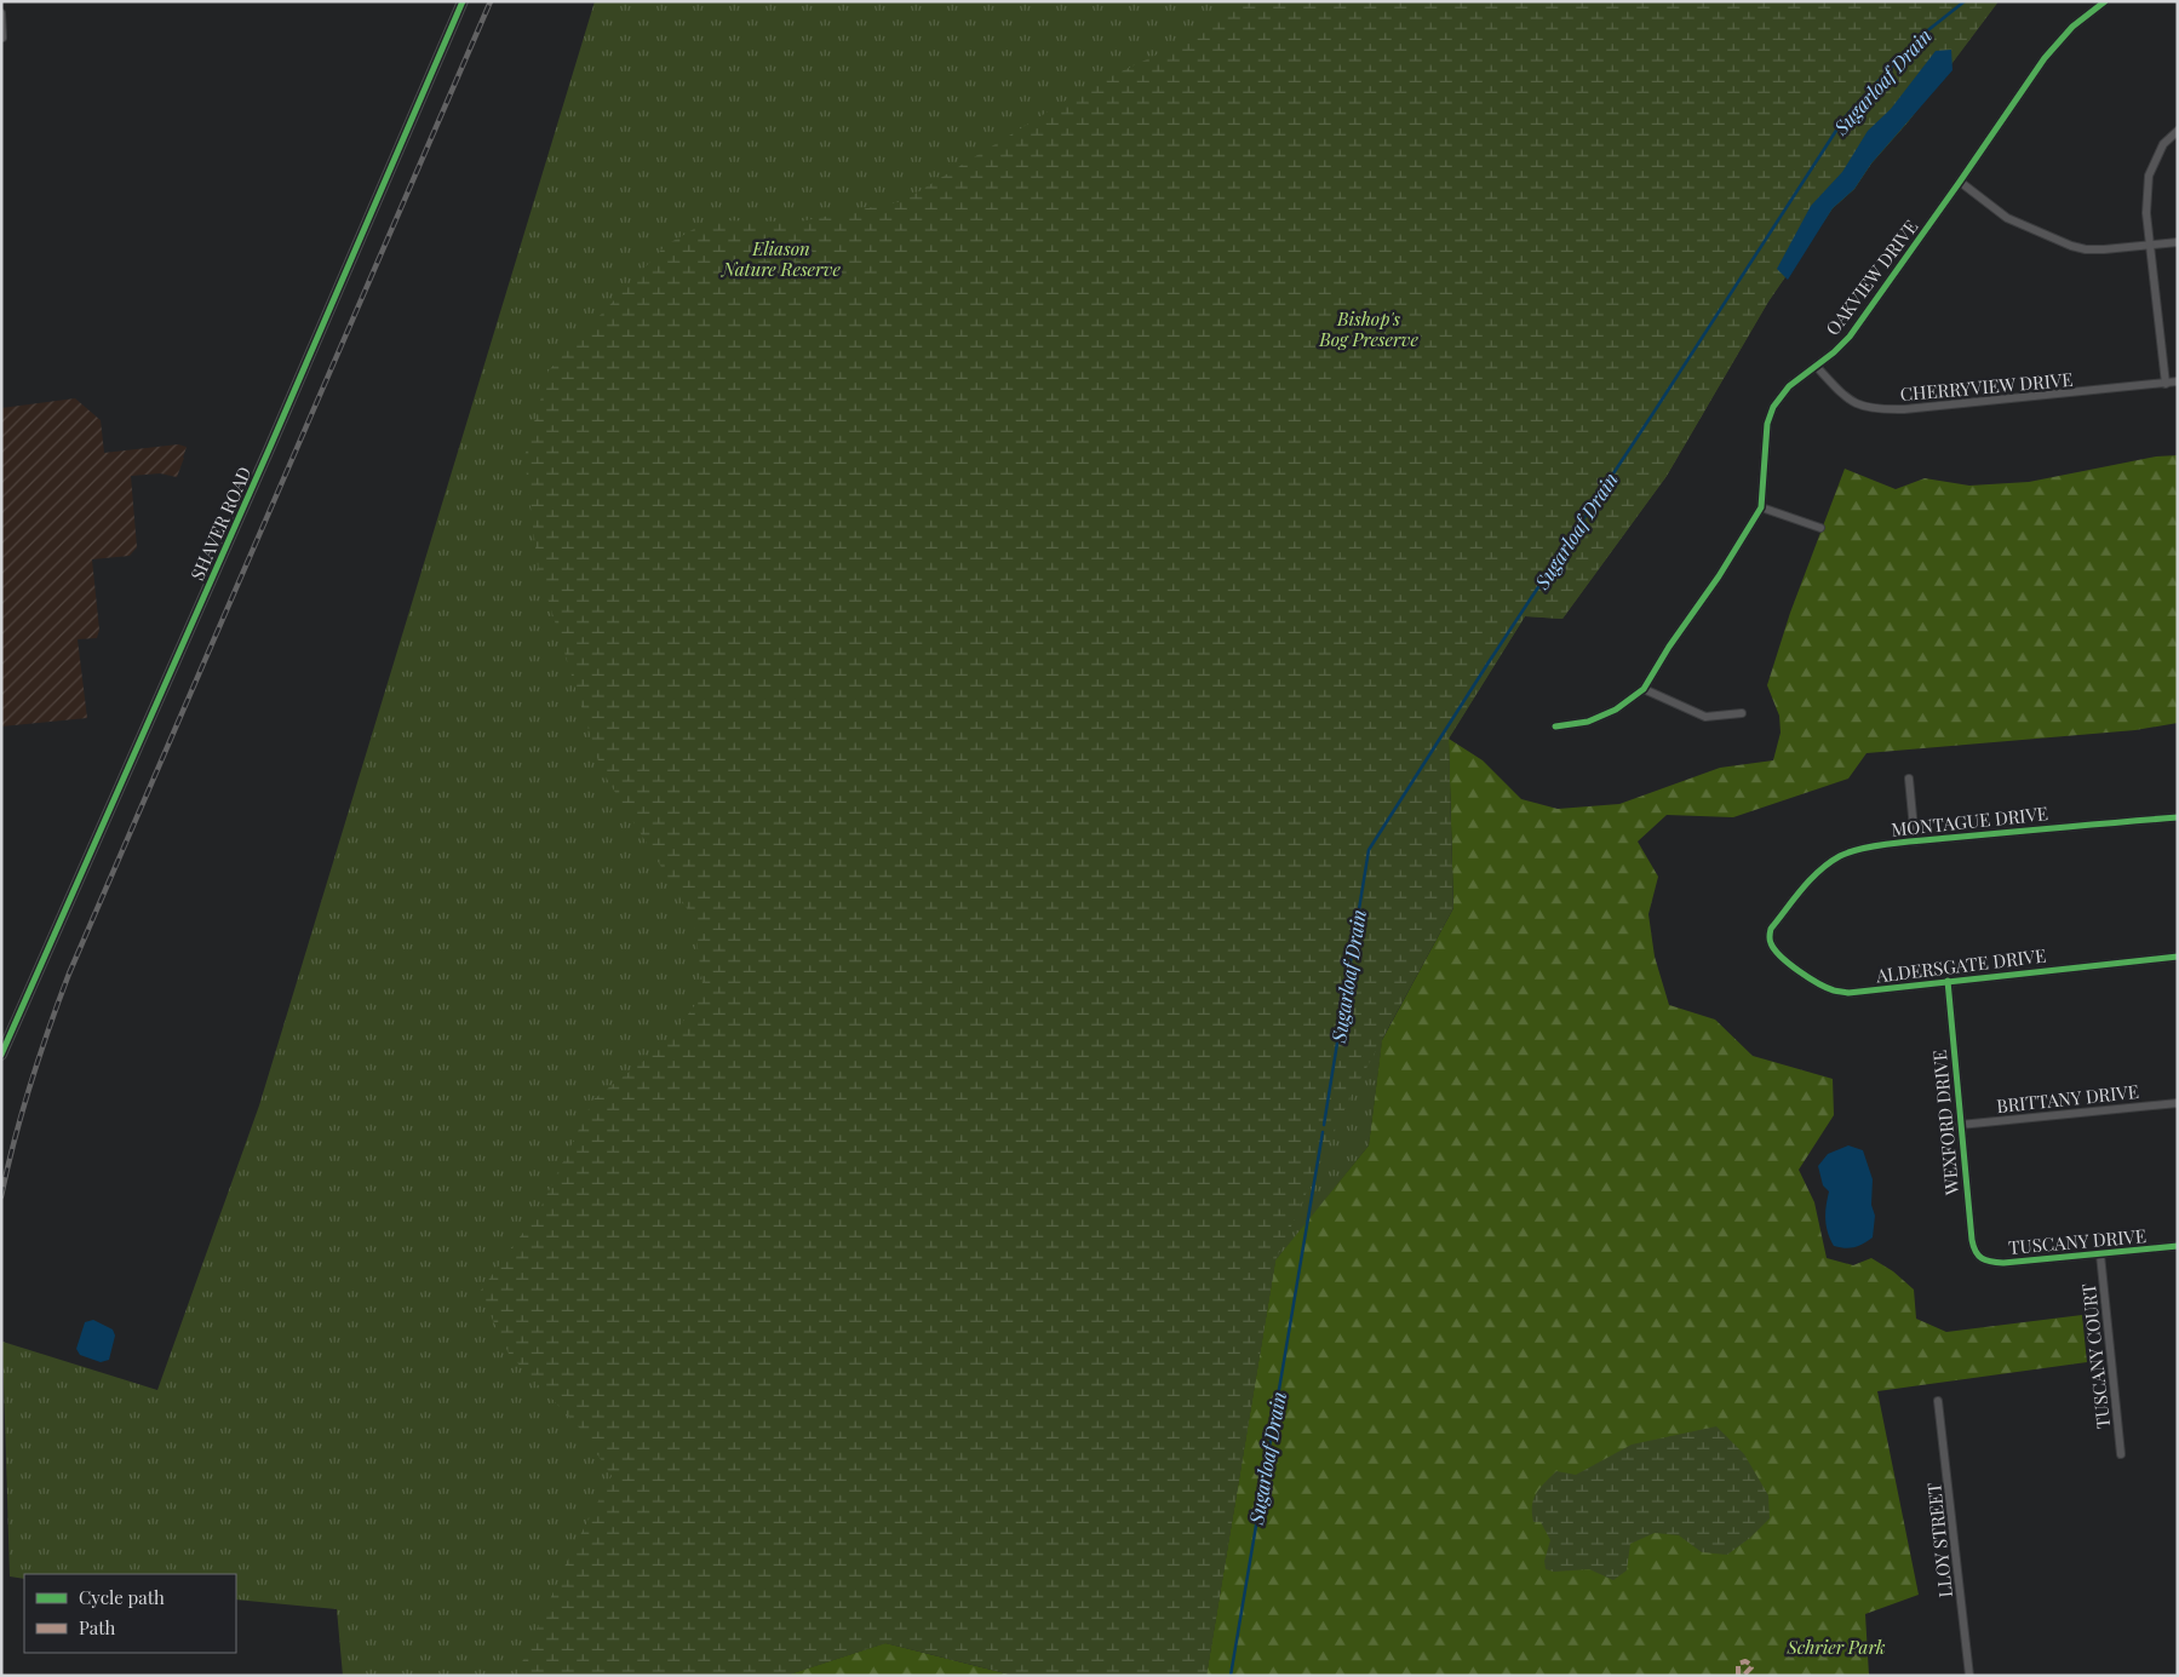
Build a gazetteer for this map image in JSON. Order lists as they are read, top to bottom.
{
  "streets": {
    "main road": ["SHAVER ROAD"],
    "street": [
      "OAKVIEW DRIVE",
      "CHERRYVIEW DRIVE",
      "MONTAGUE DRIVE",
      "ALDERSGATE DRIVE",
      "BRITTANY DRIVE",
      "WEXFORD DRIVE",
      "TUSCANY DRIVE",
      "TUSCANY COURT",
      "LLOY STREET"
    ]
  },
  "crossings": [
    ["OAKVIEW DRIVE", "CHERRYVIEW DRIVE"],
    ["MONTAGUE DRIVE", "ALDERSGATE DRIVE"],
    ["ALDERSGATE DRIVE", "WEXFORD DRIVE"],
    ["BRITTANY DRIVE", "WEXFORD DRIVE"],
    ["WEXFORD DRIVE", "TUSCANY DRIVE"],
    ["TUSCANY DRIVE", "TUSCANY COURT"]
  ],
  "water": ["Sugarloaf Drain"],
  "parks": ["Eliason Nature Reserve", "Bishop's Bog Preserve", "Schrier Park"],
  "legend": ["Cycle path", "Path"]
}
